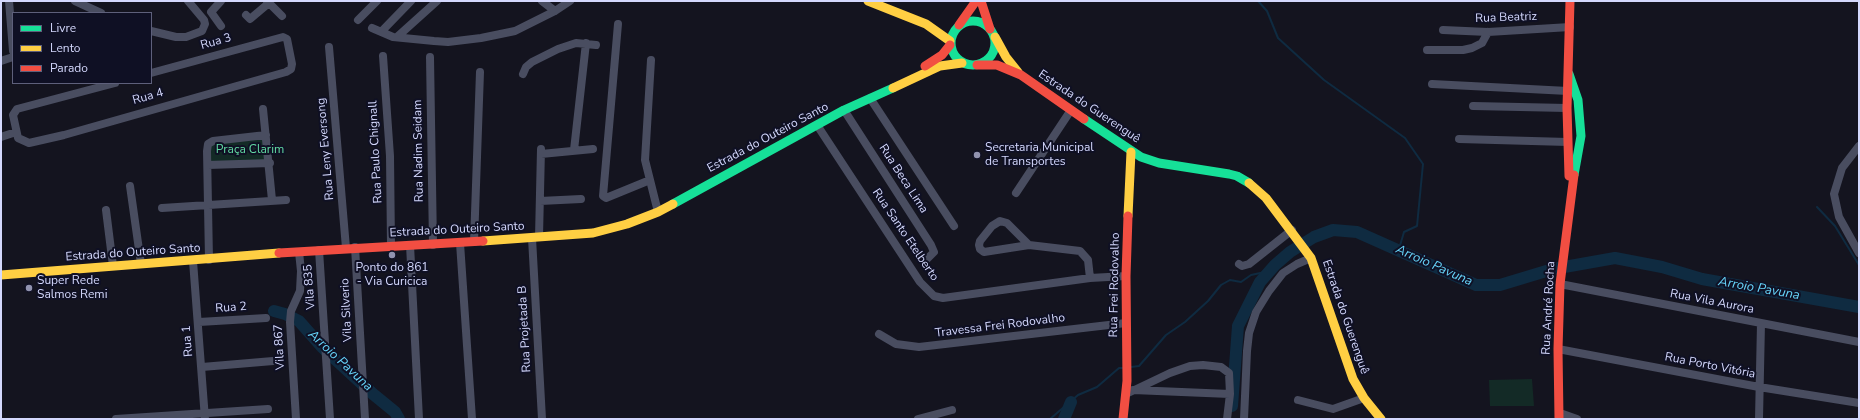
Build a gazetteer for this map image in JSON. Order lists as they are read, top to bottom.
{
  "streets": {
    "main road": [
      "Estrada do Guerenguê",
      "Estrada do Outeiro Santo",
      "Rua Frei Rodovalho",
      "Rua André Rocha"
    ],
    "street": [
      "Rua Beatriz",
      "Rua 3",
      "Rua 4",
      "Rua Leny Eversong",
      "Rua Nadim Seidam",
      "Rua Paulo Chignall",
      "Rua Beca Lima",
      "Rua Santo Etelberto",
      "Vila 835",
      "Rua Vila Aurora",
      "Rua 2",
      "Vila Silverio",
      "Travessa Frei Rodovalho",
      "Rua Projetada B",
      "Rua 1",
      "Vila 867",
      "Rua Porto Vitória"
    ]
  },
  "crossings": [
    ["Rua Beatriz", "Rua André Rocha"],
    ["Rua 3", "Rua 4"],
    ["Estrada do Guerenguê", "Estrada do Outeiro Santo"],
    ["Estrada do Guerenguê", "Rua Frei Rodovalho"],
    ["Estrada do Outeiro Santo", "Rua Leny Eversong"],
    ["Estrada do Outeiro Santo", "Rua Nadim Seidam"],
    ["Estrada do Outeiro Santo", "Rua Paulo Chignall"],
    ["Estrada do Outeiro Santo", "Rua Beca Lima"],
    ["Estrada do Outeiro Santo", "Rua Santo Etelberto"],
    ["Estrada do Outeiro Santo", "Vila 835"],
    ["Estrada do Outeiro Santo", "Vila Silverio"],
    ["Estrada do Outeiro Santo", "Rua Projetada B"],
    ["Estrada do Outeiro Santo", "Rua 1"],
    ["Estrada do Outeiro Santo", "Vila 867"],
    ["Rua Leny Eversong", "Vila Silverio"],
    ["Rua Santo Etelberto", "Rua Frei Rodovalho"],
    ["Rua Frei Rodovalho", "Travessa Frei Rodovalho"],
    ["Rua Vila Aurora", "Rua André Rocha"],
    ["Rua 2", "Rua 1"],
    ["Rua André Rocha", "Rua Porto Vitória"]
  ],
  "water": ["Arroio Pavuna"],
  "parks": ["Praça Clarim"],
  "places": ["Secretaria Municipal de Transportes", "Ponto do 861 - Via Curicica", "Super Rede Salmos Remi"],
  "legend": ["Livre", "Lento", "Parado"]
}
